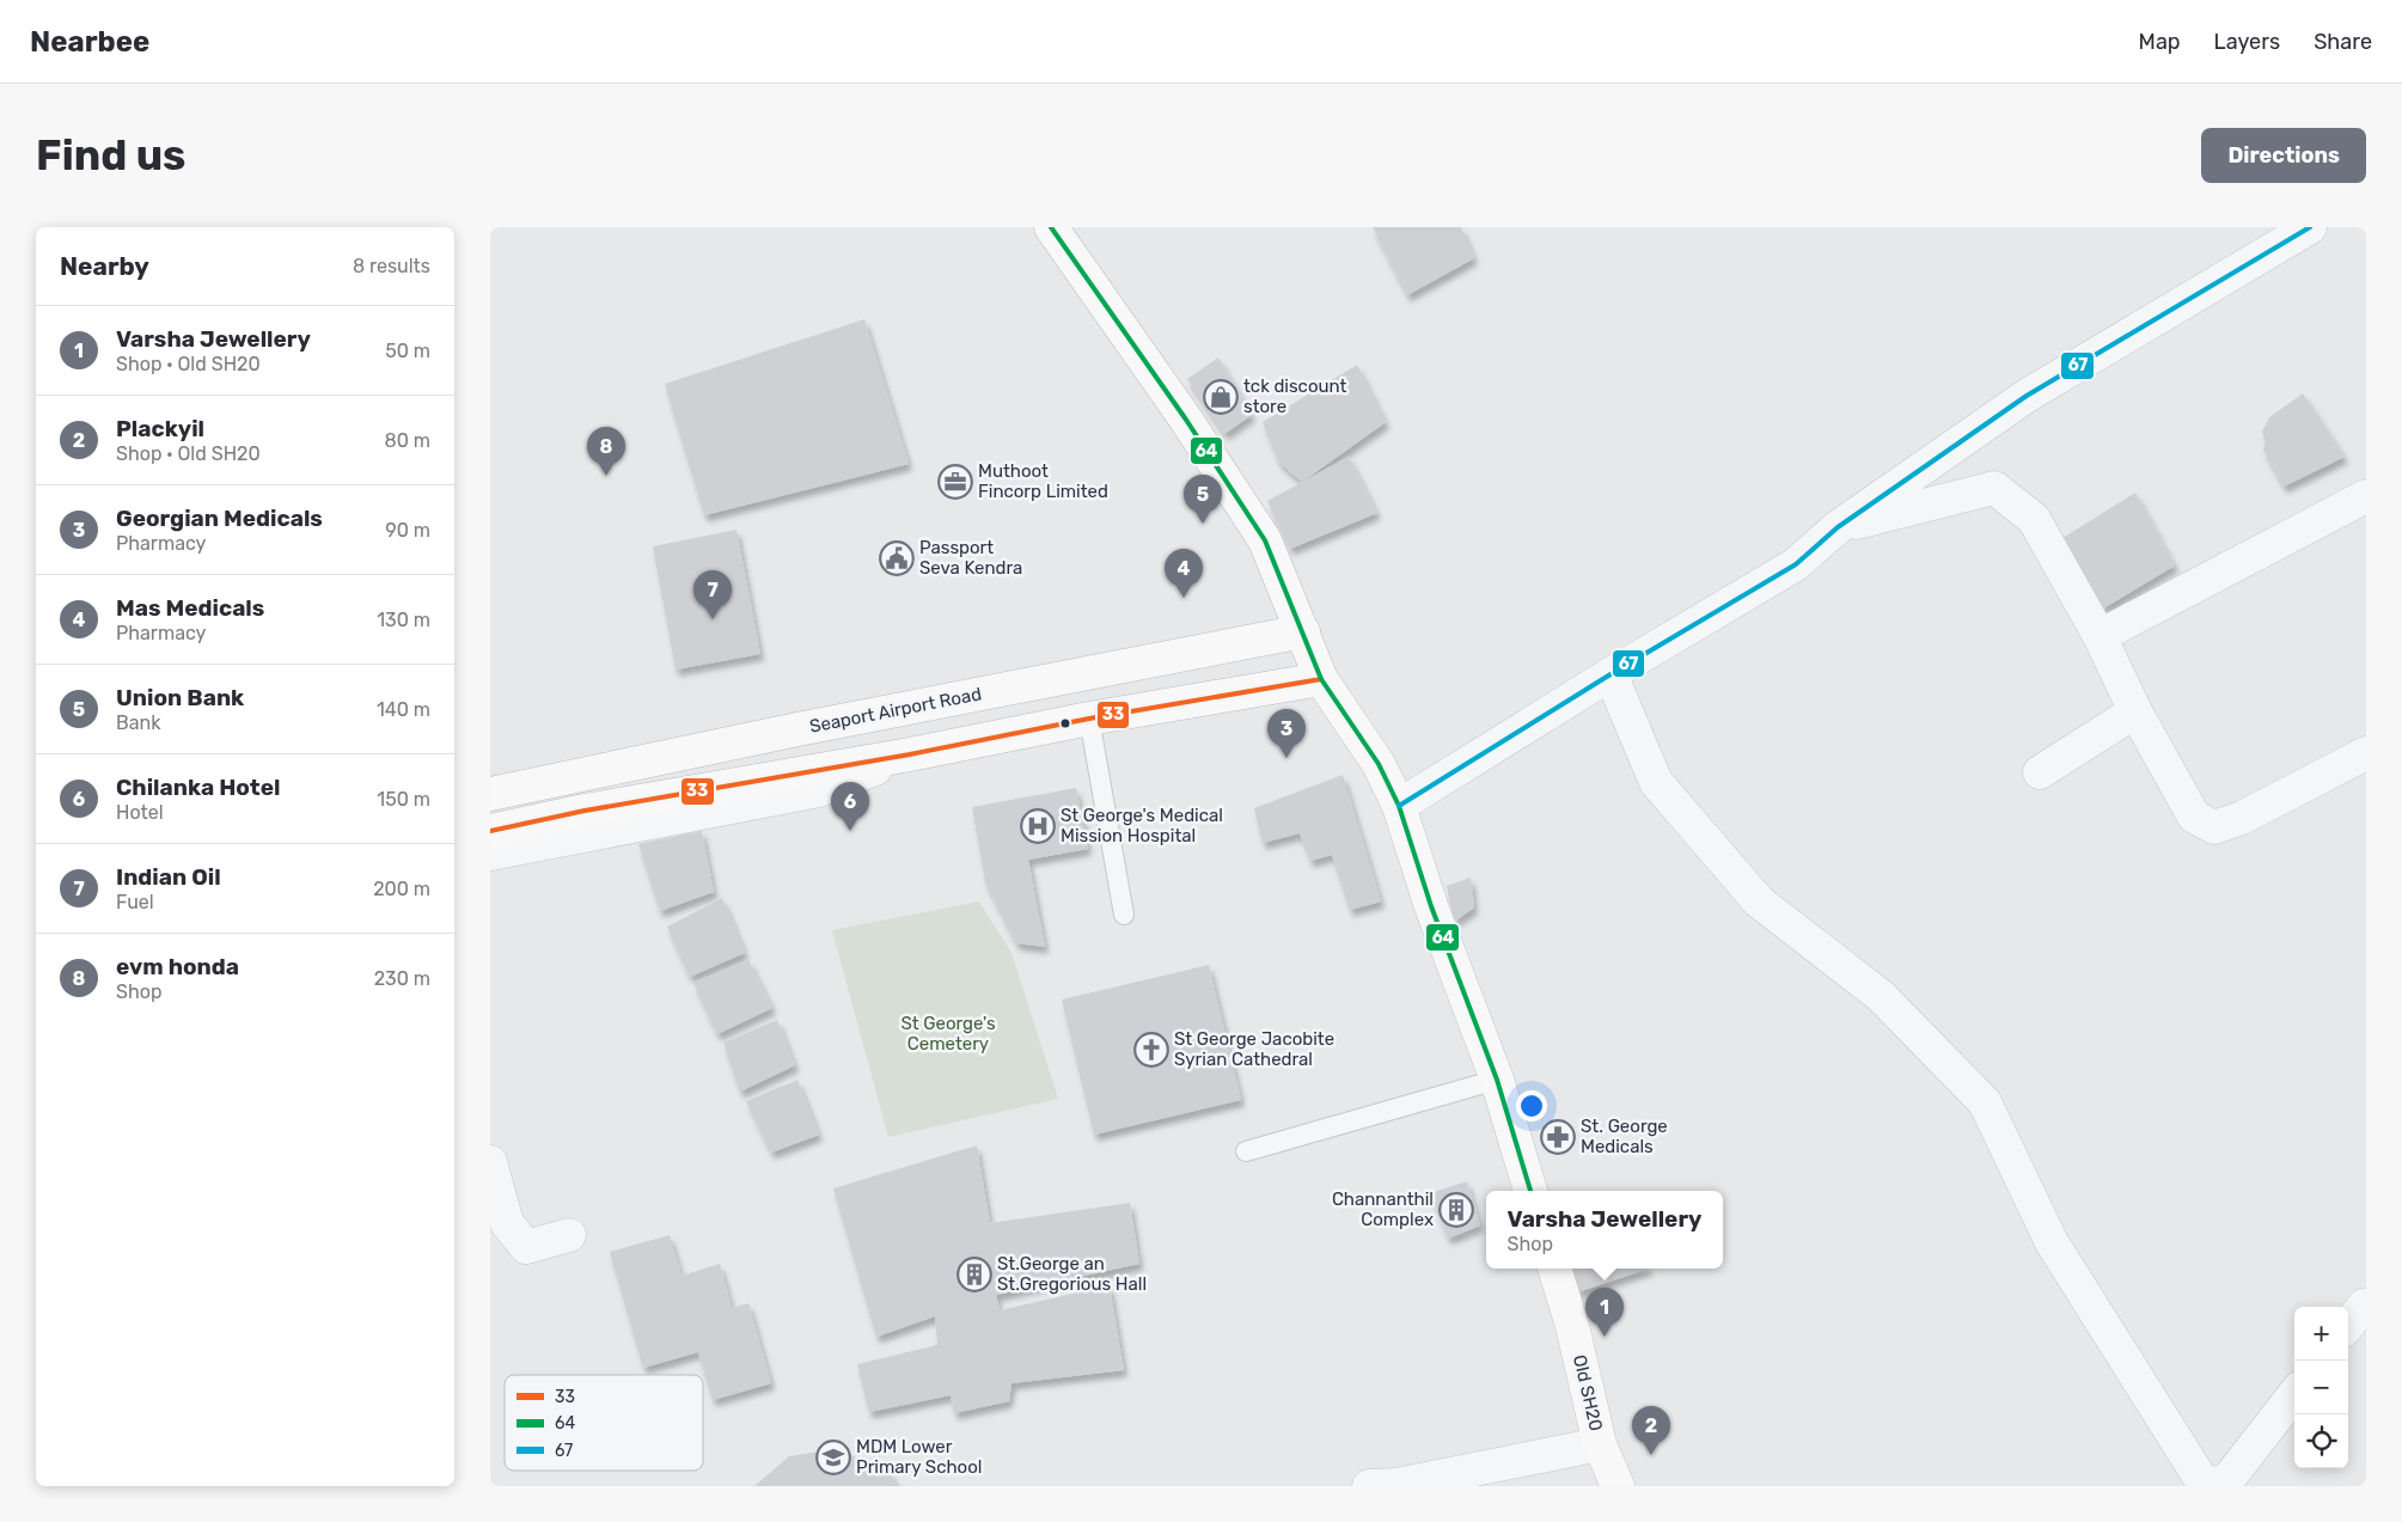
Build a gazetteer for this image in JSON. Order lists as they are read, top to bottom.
{
  "streets": {
    "main road": ["Seaport Airport Road", "Old SH20"]
  },
  "parks": ["St George's Cemetery"],
  "places": {
    "shop": ["tck discount store"],
    "office": ["Muthoot Fincorp Limited"],
    "public building": ["Passport Seva Kendra"],
    "hospital": ["St George's Medical Mission Hospital"],
    "church": ["St George Jacobite Syrian Cathedral"],
    "pharmacy": ["St. George Medicals"],
    "building": ["Channanthil Complex", "St.George an St.Gregorious Hall"],
    "school or university": ["MDM Lower Primary School"]
  },
  "lines": ["transit line 64", "transit line 67", "transit line 33"],
  "legend": ["33", "64", "67"],
  "page": {
    "header": "Nearbee",
    "nav": ["Map", "Layers", "Share"],
    "buttons": "Directions",
    "title": "Find us",
    "heading": ["Nearby", "8 results"],
    "list": [
      {
        "mark": "1",
        "name": "Varsha Jewellery",
        "note": "Shop · Old SH20",
        "value": "50 m"
      },
      {
        "mark": "2",
        "name": "Plackyil",
        "note": "Shop · Old SH20",
        "value": "80 m"
      },
      {
        "mark": "3",
        "name": "Georgian Medicals",
        "note": "Pharmacy",
        "value": "90 m"
      },
      {
        "mark": "4",
        "name": "Mas Medicals",
        "note": "Pharmacy",
        "value": "130 m"
      },
      {
        "mark": "5",
        "name": "Union Bank",
        "note": "Bank",
        "value": "140 m"
      },
      {
        "mark": "6",
        "name": "Chilanka Hotel",
        "note": "Hotel",
        "value": "150 m"
      },
      {
        "mark": "7",
        "name": "Indian Oil",
        "note": "Fuel",
        "value": "200 m"
      },
      {
        "mark": "8",
        "name": "evm honda",
        "note": "Shop",
        "value": "230 m"
      }
    ],
    "pins": [
      "8",
      "5",
      "4",
      "7",
      "3",
      "6",
      "1",
      "2"
    ],
    "popup": ["Varsha Jewellery", "Shop"],
    "map_buttons": ["+", "−"]
  }
}
